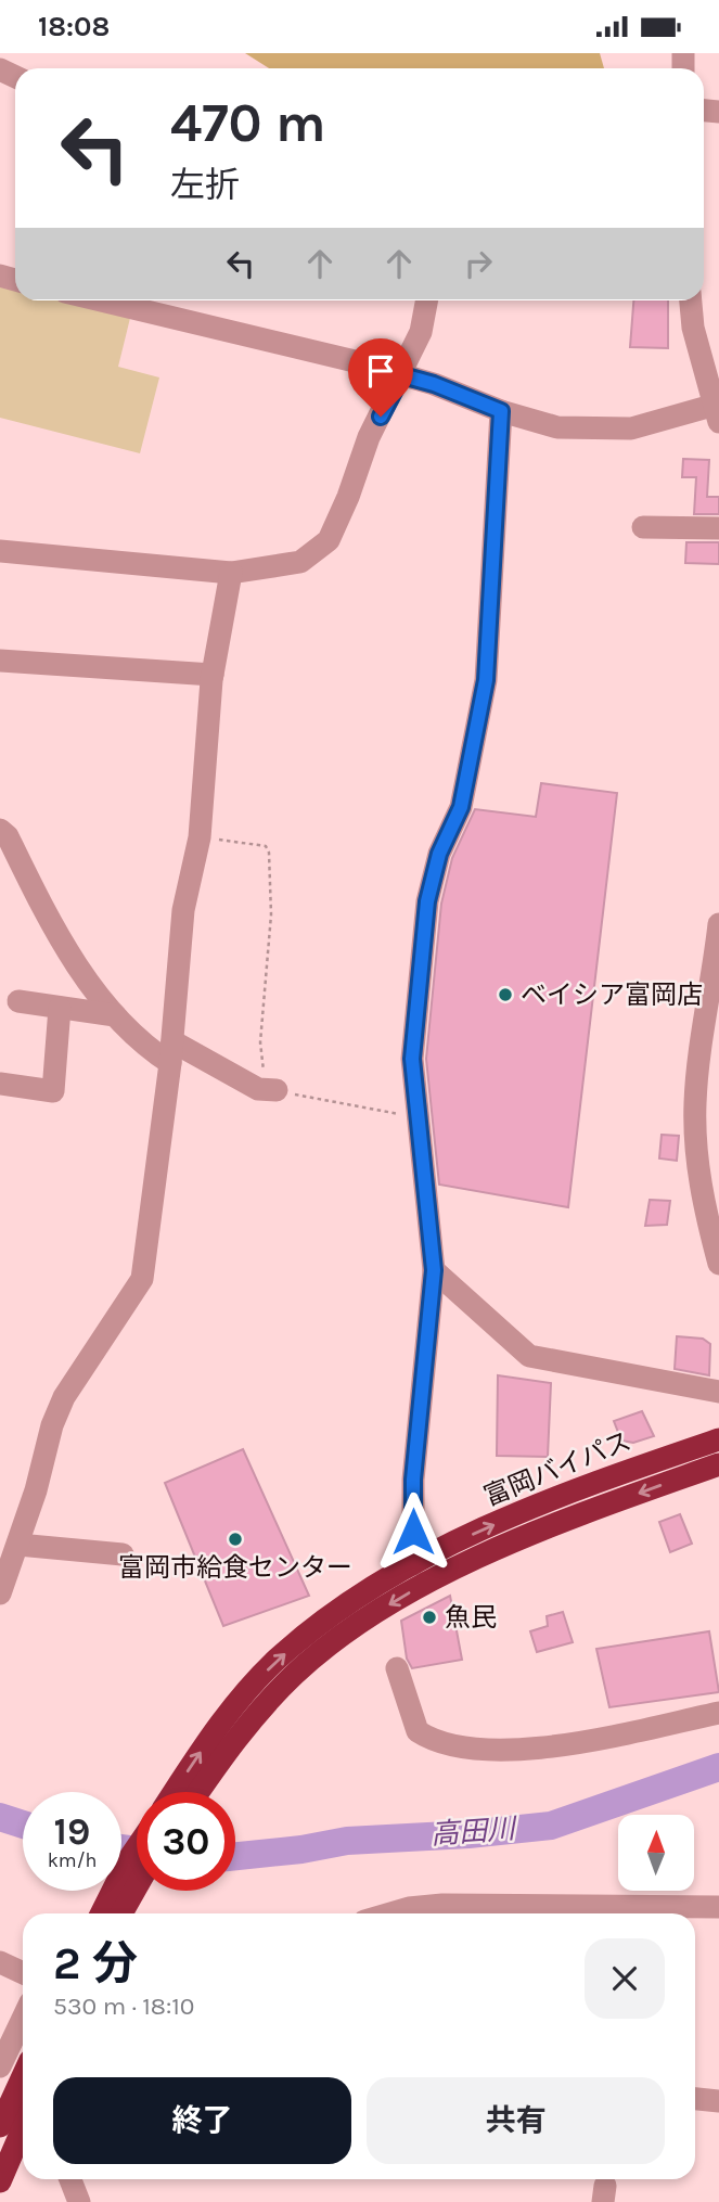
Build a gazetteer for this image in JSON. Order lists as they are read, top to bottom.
{
  "streets": {
    "highway": ["富岡バイパス"]
  },
  "water": ["高田川"],
  "places": ["ベイシア富岡店", "富岡市給食センター", "魚民"],
  "north": "top",
  "page": {
    "status": "18:08",
    "turn": ["470 m", "左折"],
    "speed": "19 km/h",
    "limit": "30",
    "heading": ["2 分", "530 m · 18:10"],
    "buttons": ["終了", "共有"]
  }
}
